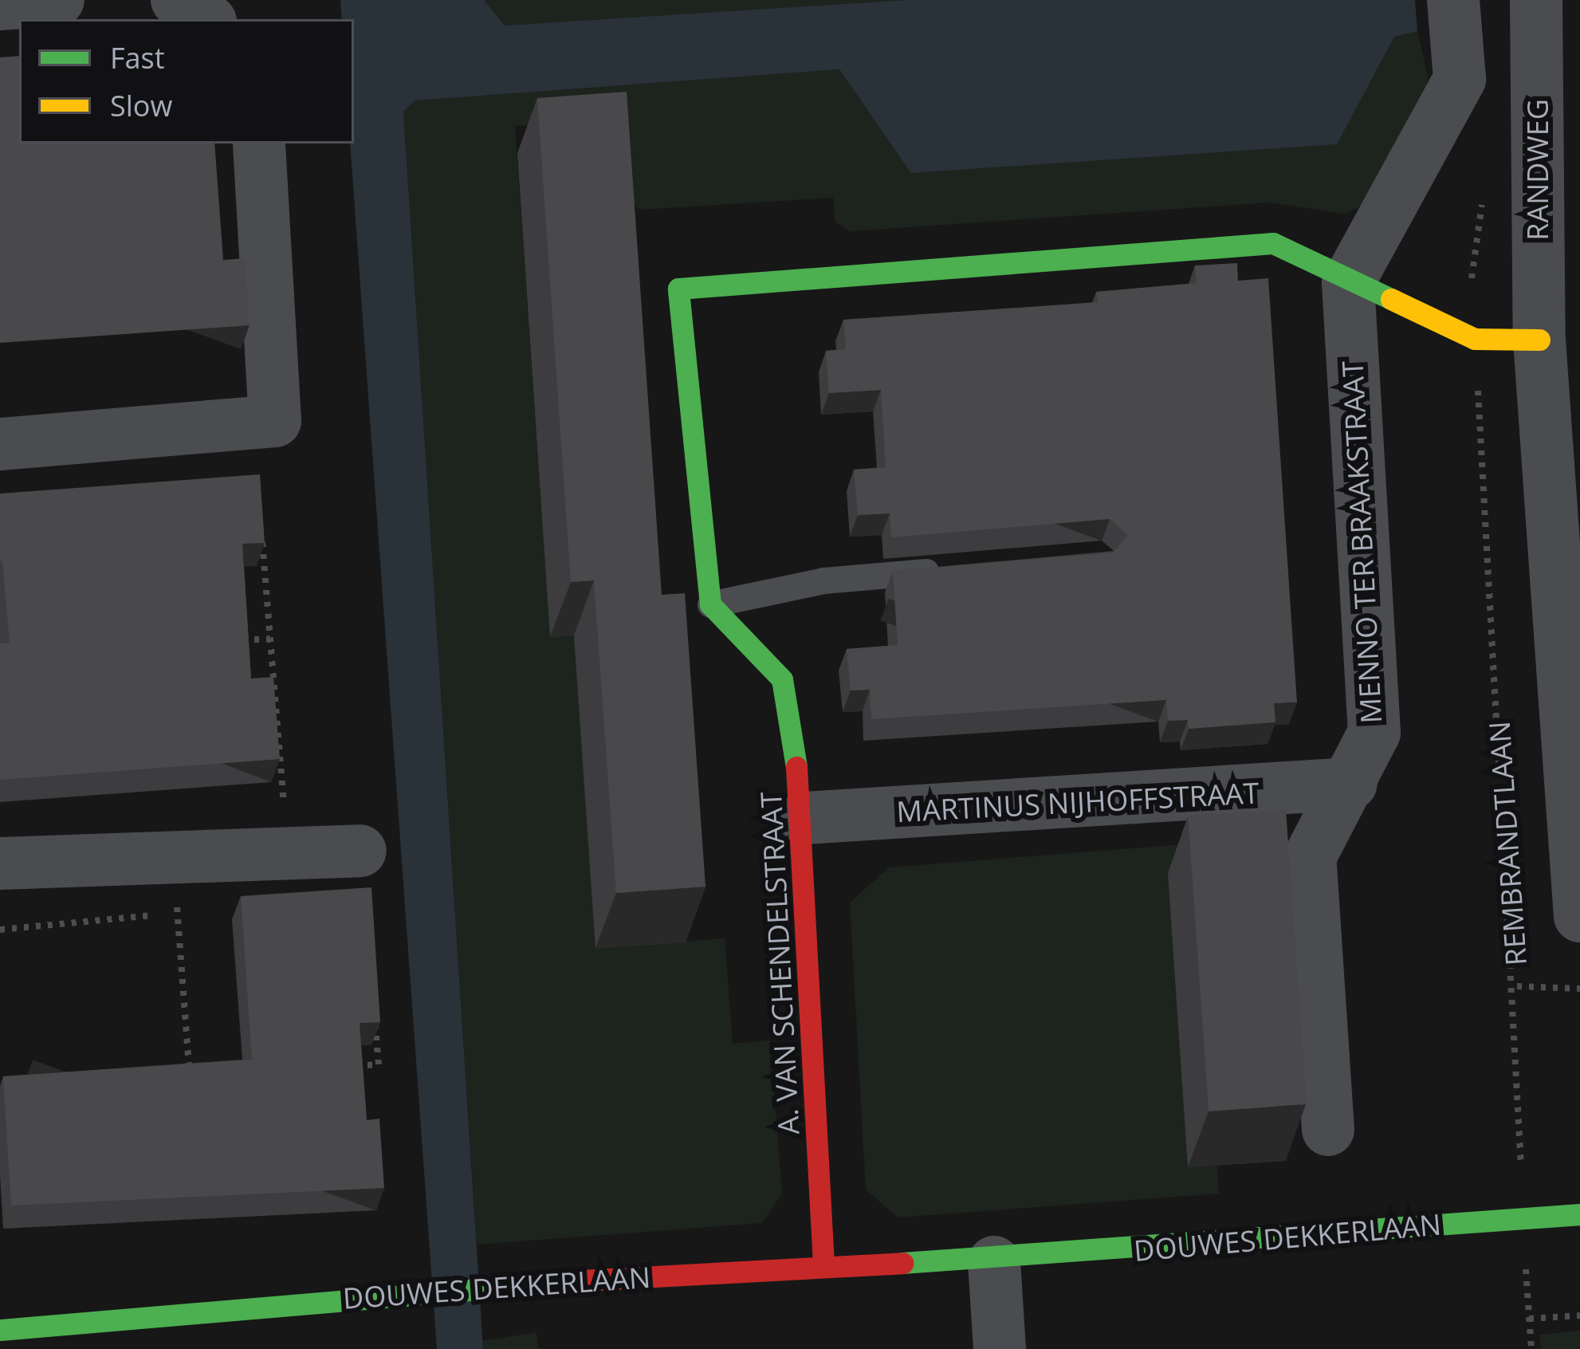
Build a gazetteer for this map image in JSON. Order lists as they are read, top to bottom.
{
  "streets": {
    "street": [
      "RANDWEG",
      "MENNO TER BRAAKSTRAAT",
      "MARTINUS NIJHOFFSTRAAT",
      "A. VAN SCHENDELSTRAAT",
      "DOUWES DEKKERLAAN"
    ],
    "path": ["REMBRANDTLAAN"]
  },
  "crossings": [
    ["MENNO TER BRAAKSTRAAT", "MARTINUS NIJHOFFSTRAAT"],
    ["MARTINUS NIJHOFFSTRAAT", "A. VAN SCHENDELSTRAAT"],
    ["REMBRANDTLAAN", "DOUWES DEKKERLAAN"],
    ["A. VAN SCHENDELSTRAAT", "DOUWES DEKKERLAAN"]
  ],
  "legend": ["Fast", "Slow"]
}
